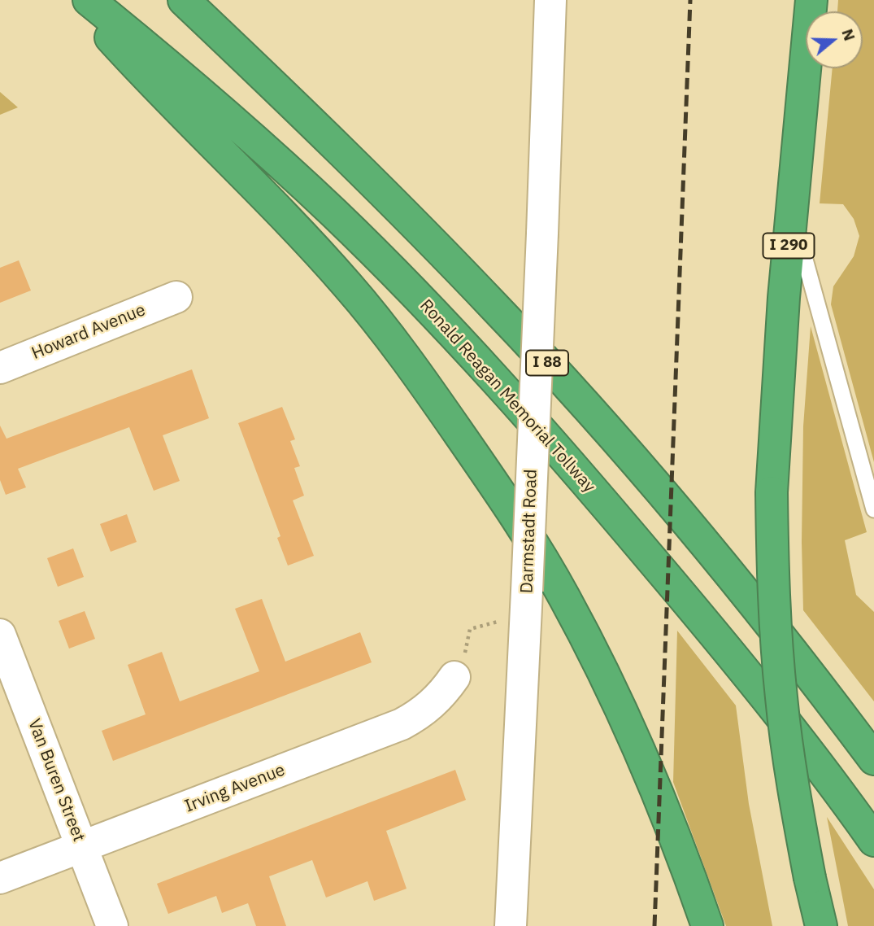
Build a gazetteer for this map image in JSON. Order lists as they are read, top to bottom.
{
  "streets": {
    "highway": ["I 290", "I 88", "Ronald Reagan Memorial Tollway"],
    "street": [
      "Howard Avenue",
      "Darmstadt Road",
      "Van Buren Street",
      "Irving Avenue"
    ]
  },
  "crossings": [
    ["Van Buren Street", "Irving Avenue"]
  ],
  "north": "right"
}
